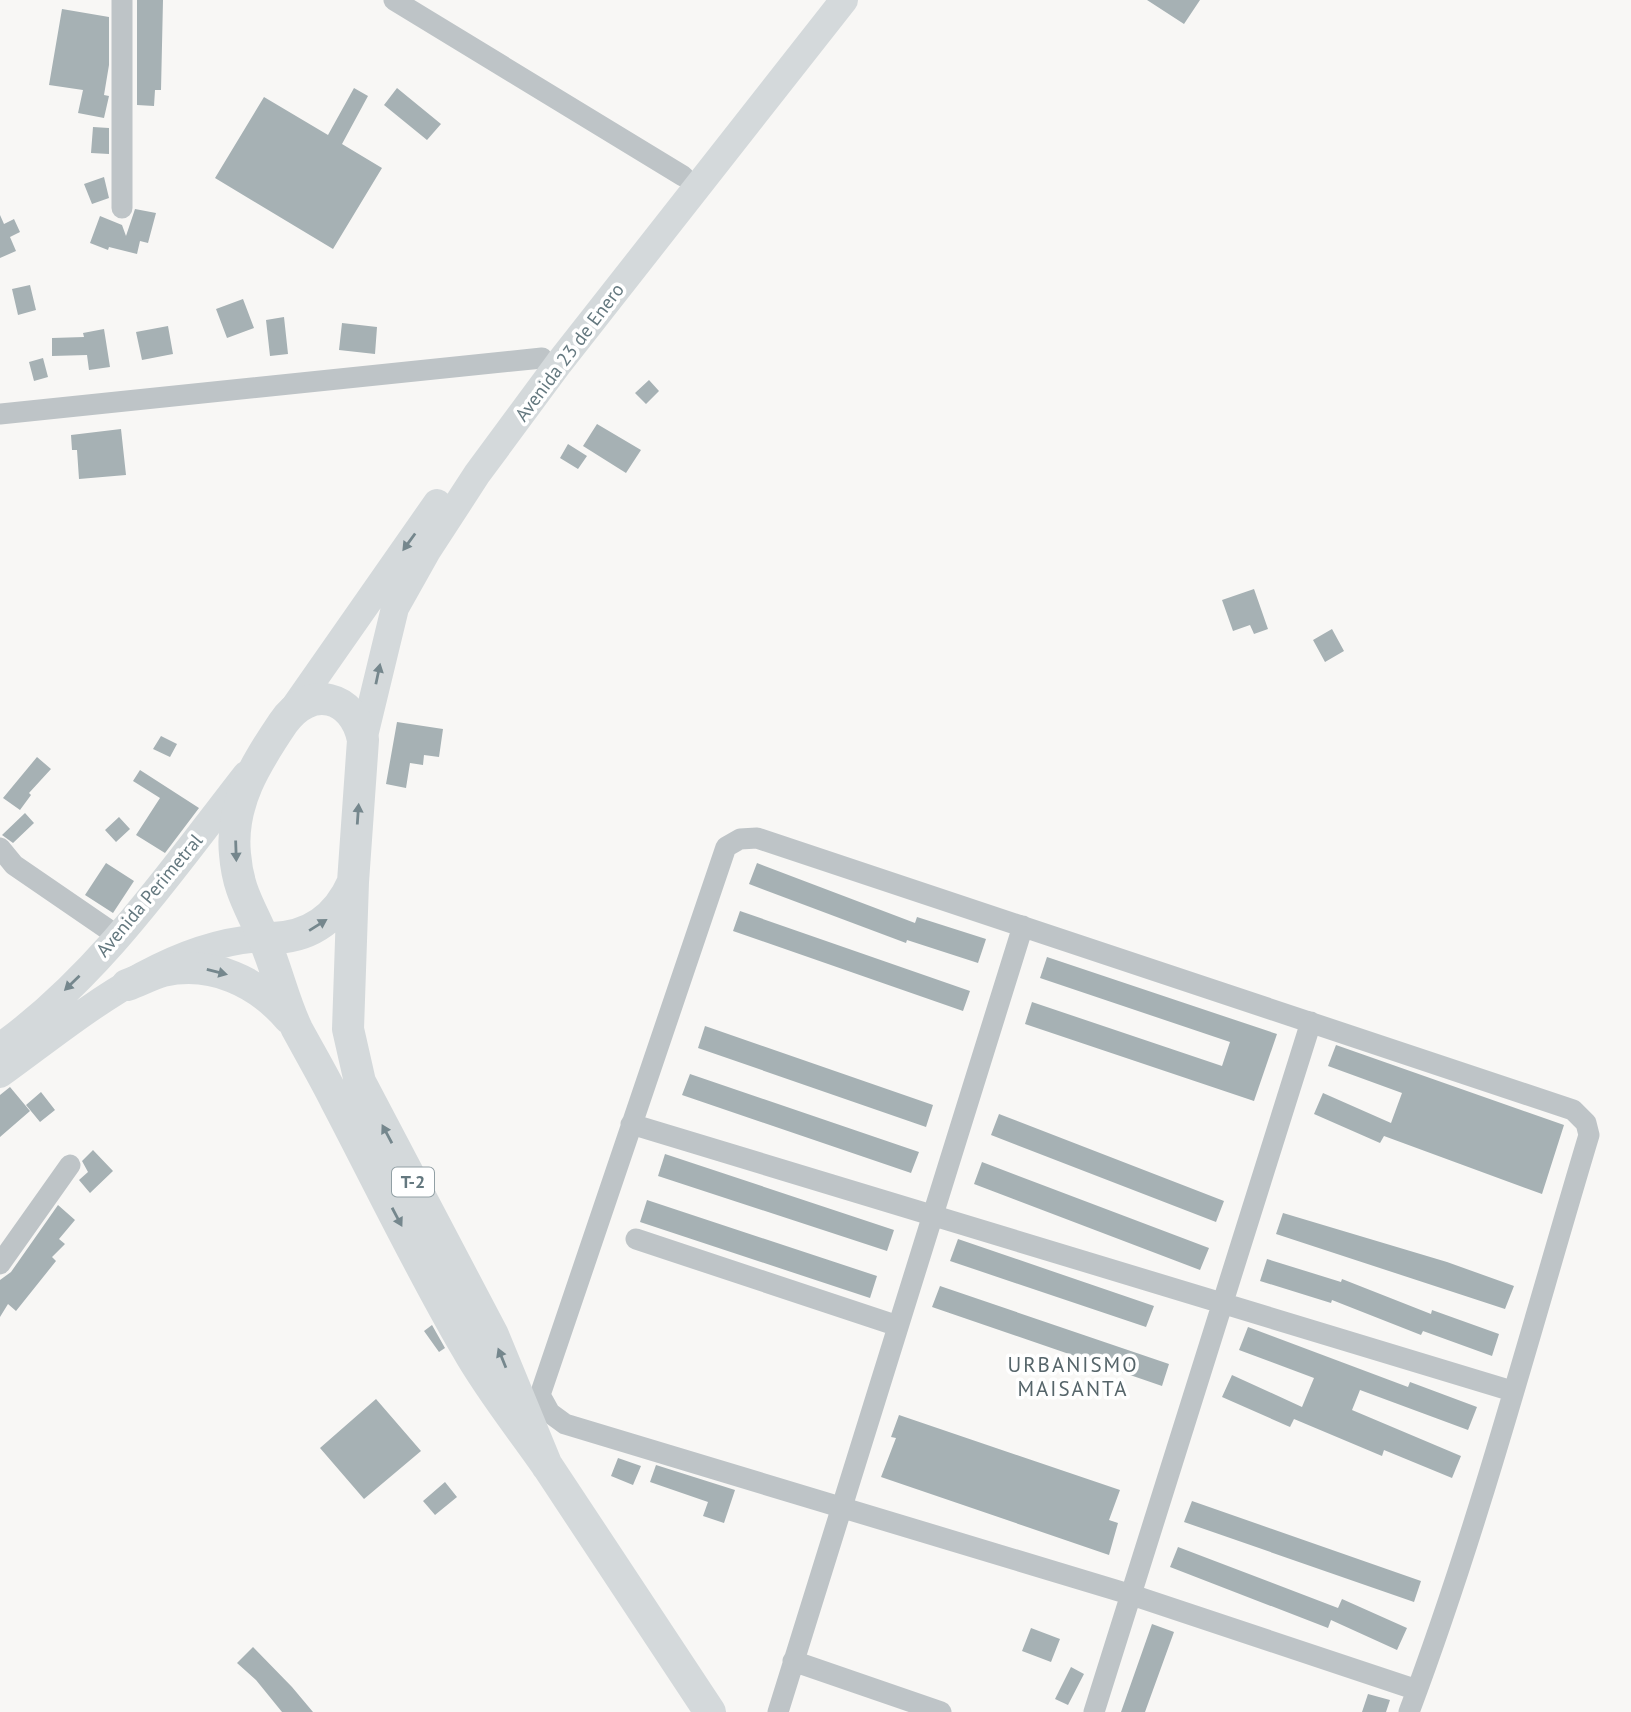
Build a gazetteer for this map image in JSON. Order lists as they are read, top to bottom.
{
  "streets": {
    "highway": ["T-2"],
    "main road": ["Avenida 23 de Enero", "Avenida Perimetral"]
  },
  "crossings": [
    ["Avenida 23 de Enero", "T-2"],
    ["Avenida Perimetral", "T-2"]
  ],
  "districts": ["URBANISMO MAISANTA"]
}
